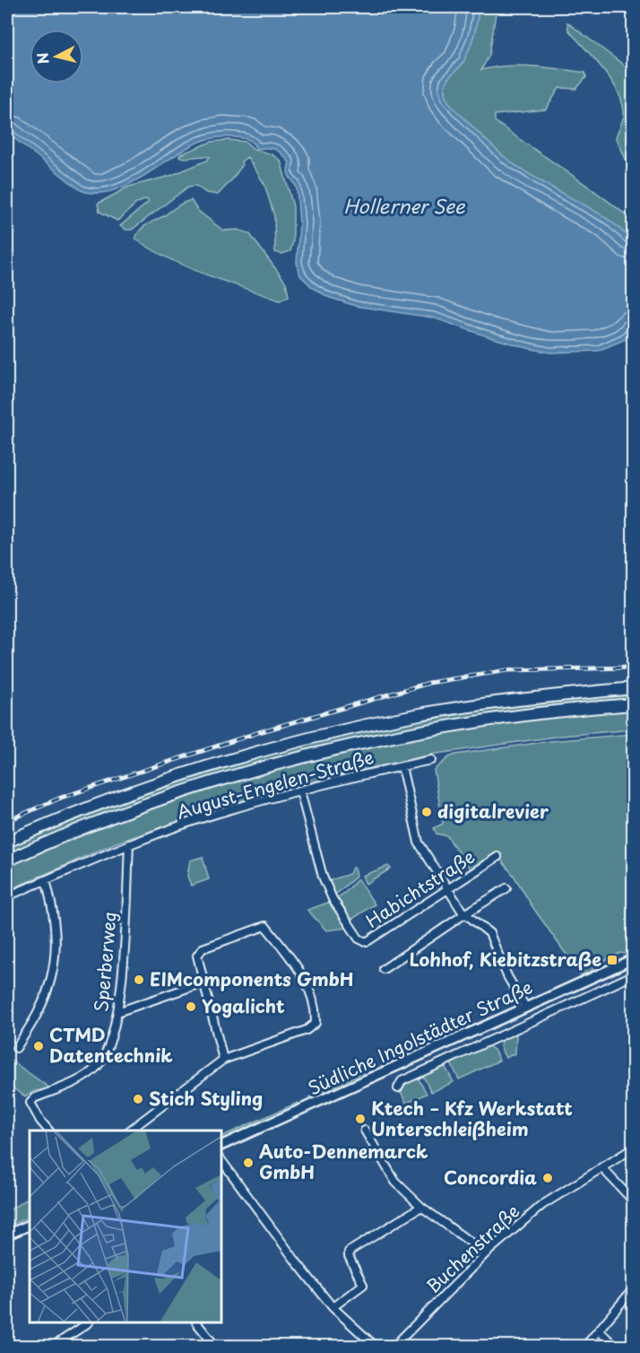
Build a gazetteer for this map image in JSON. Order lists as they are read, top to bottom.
{
  "streets": {
    "street": [
      "August-Engelen-Straße",
      "Habichtstraße",
      "Sperberweg",
      "Südliche Ingolstädter Straße",
      "Buchenstraße"
    ]
  },
  "crossings": [
    ["August-Engelen-Straße", "Habichtstraße"],
    ["August-Engelen-Straße", "Sperberweg"]
  ],
  "water": ["Hollerner See"],
  "places": {
    "other": [
      "digitalrevier",
      "EIMcomponents GmbH",
      "Yogalicht",
      "CTMD Datentechnik",
      "Stich Styling",
      "Ktech – Kfz Werkstatt Unterschleißheim",
      "Auto-Dennemarck GmbH",
      "Concordia"
    ],
    "transit": ["Lohhof, Kiebitzstraße"]
  },
  "north": "left"
}
